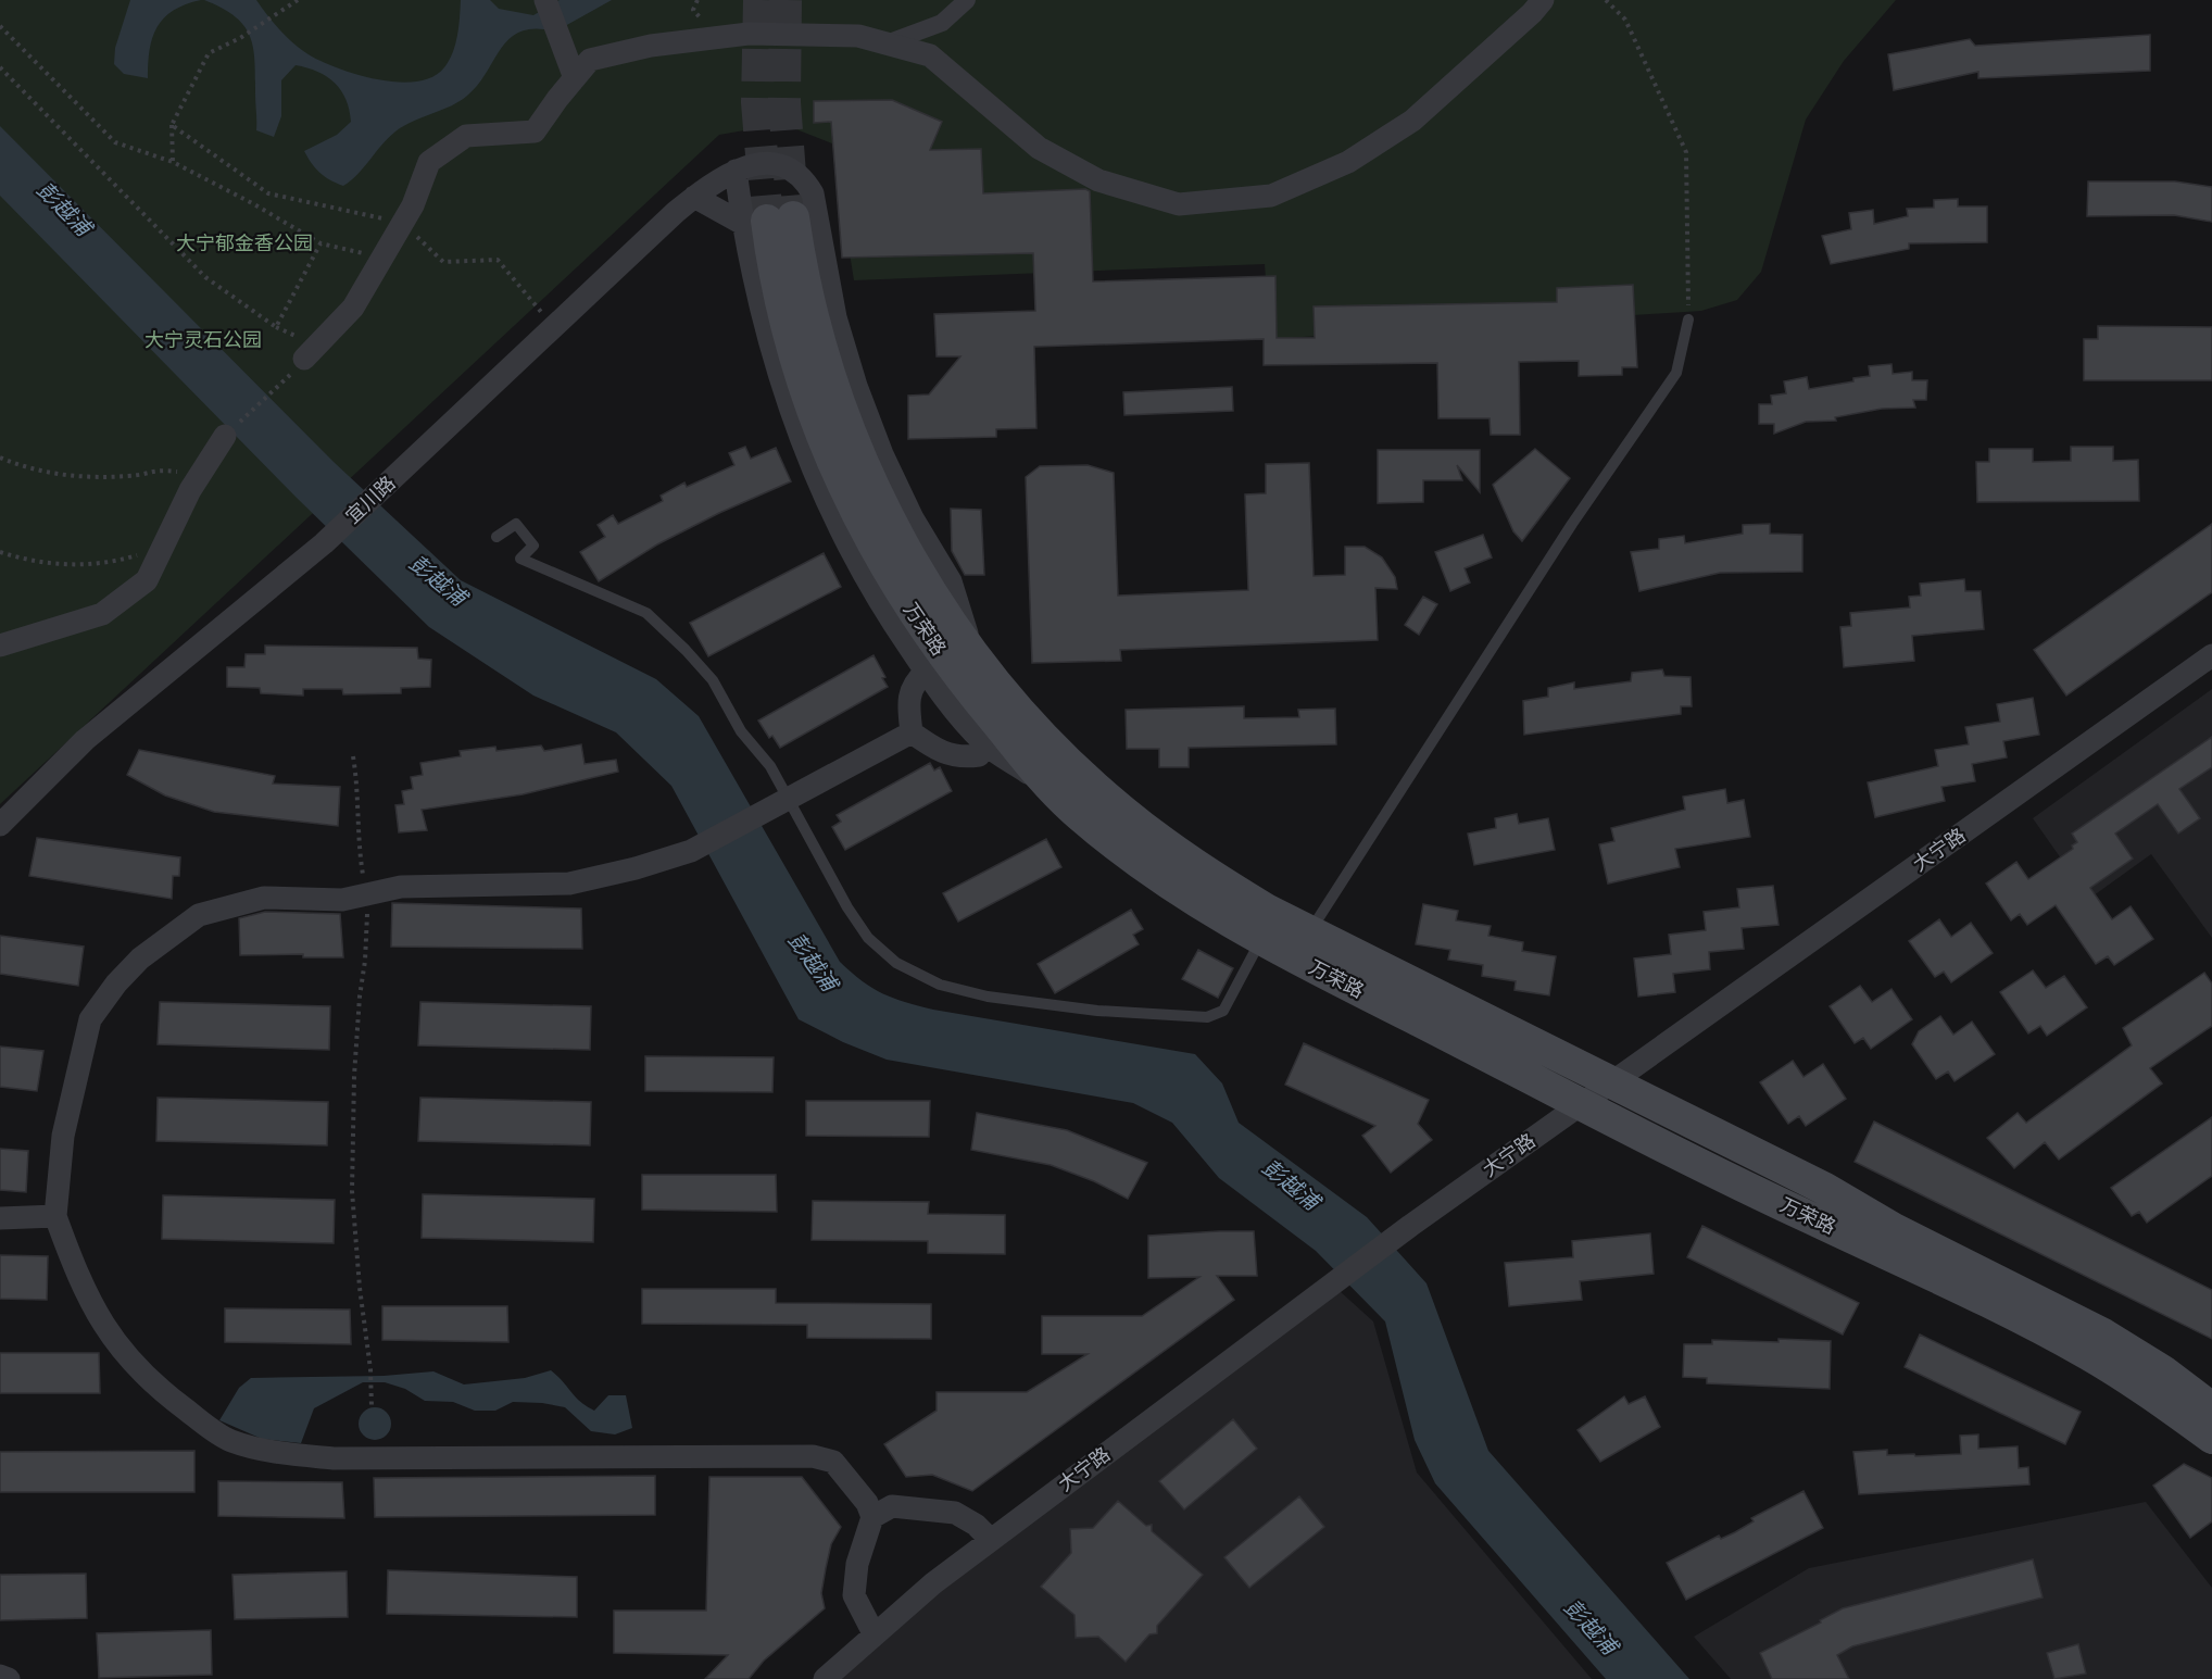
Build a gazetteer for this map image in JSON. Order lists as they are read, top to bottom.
{
  "streets": {
    "main road": ["万荣路"],
    "street": ["宜川路", "大宁路"]
  },
  "crossings": [
    ["宜川路", "万荣路"],
    ["万荣路", "大宁路"]
  ],
  "water": ["彭越浦"],
  "parks": ["大宁郁金香公园", "大宁灵石公园"]
}
